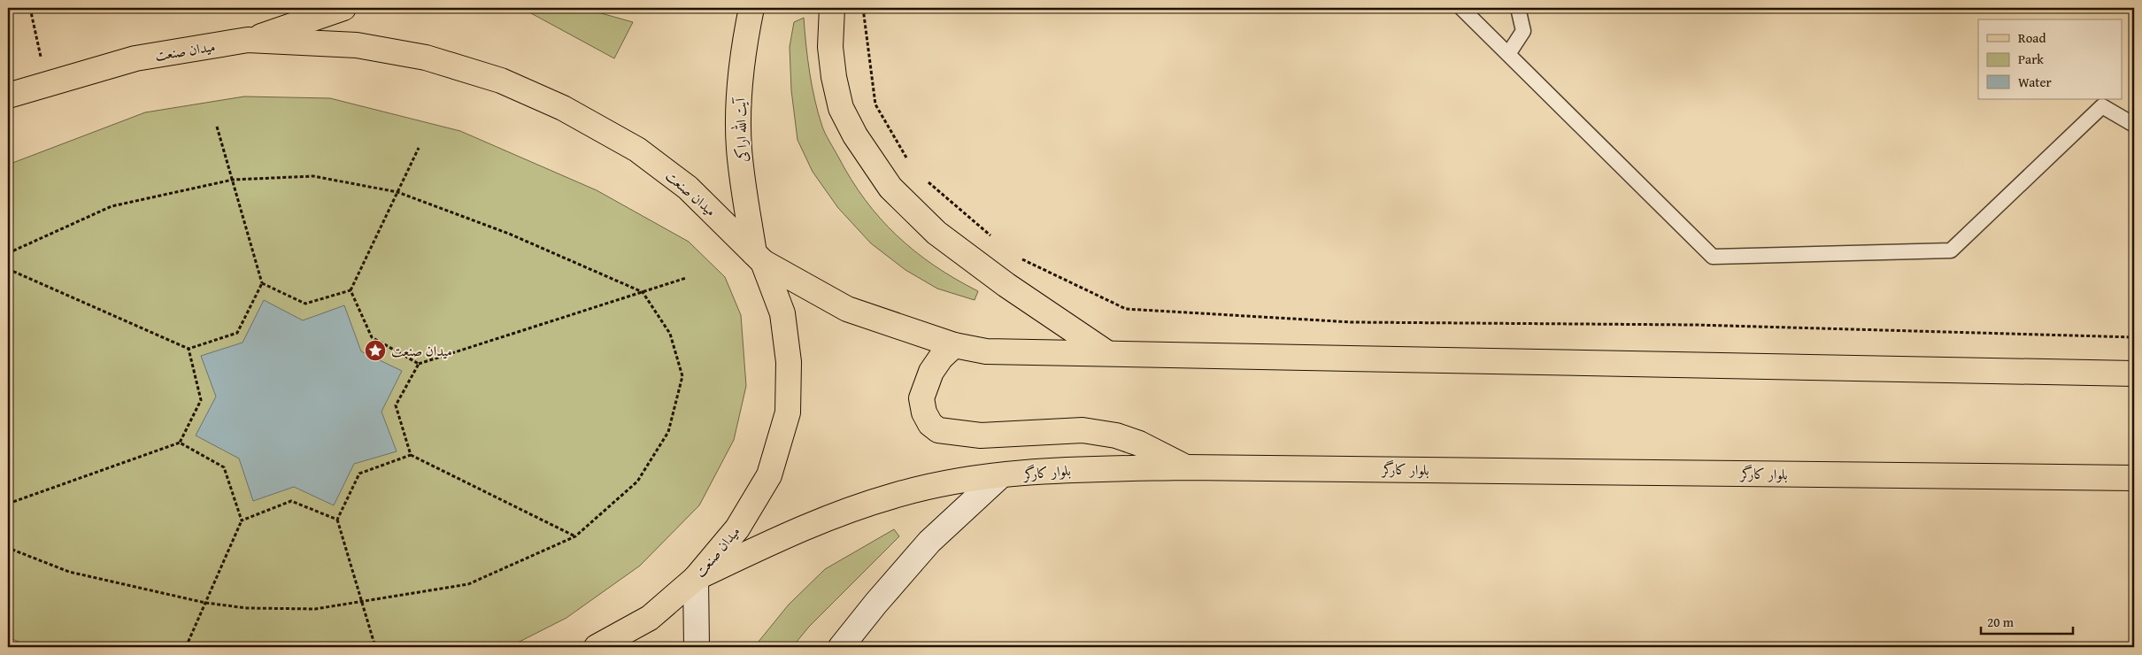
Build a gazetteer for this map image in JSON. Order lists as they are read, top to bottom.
{
  "streets": {
    "main road": ["میدان صنعت", "آیت الله اراکی", "بلوار کارگر"]
  },
  "crossings": [
    ["میدان صنعت", "آیت الله اراکی"],
    ["میدان صنعت", "بلوار کارگر"]
  ],
  "places": {
    "place": ["میدان صنعت"]
  },
  "legend": ["Road", "Park", "Water"],
  "scale_bar": "20 m"
}
